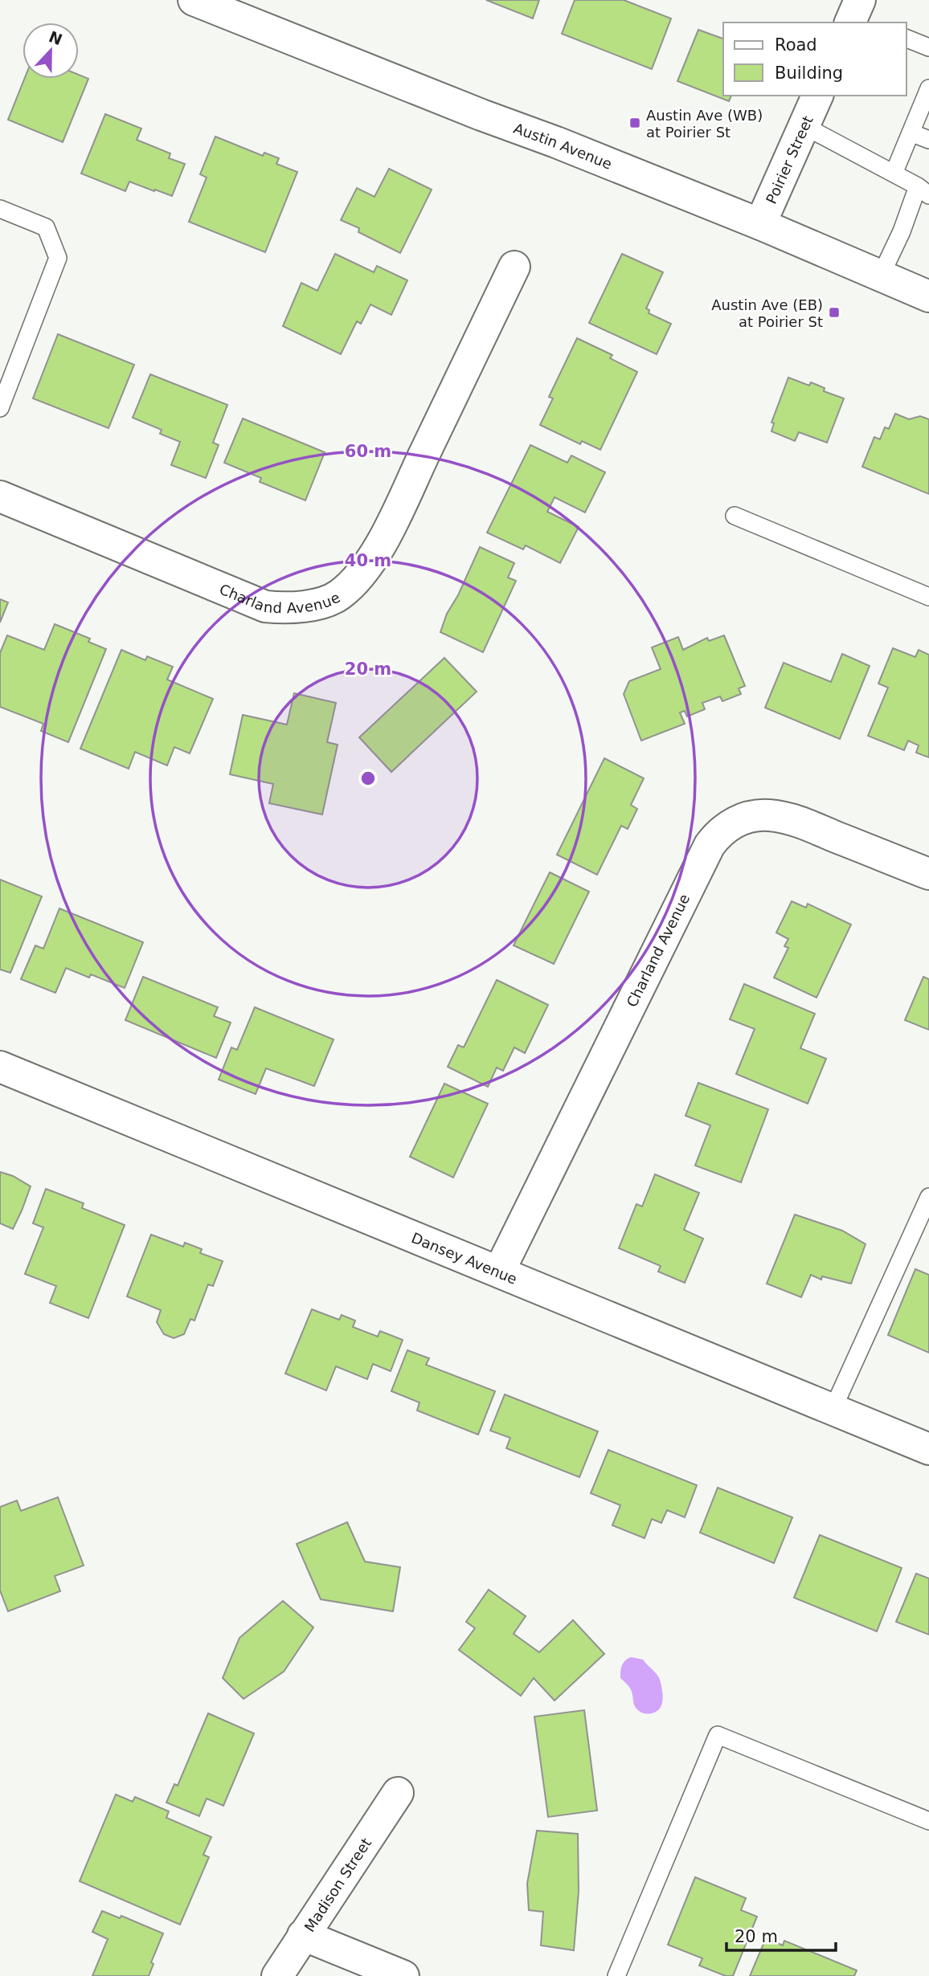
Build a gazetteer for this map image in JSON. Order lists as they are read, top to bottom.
{
  "streets": {
    "street": [
      "Austin Avenue",
      "Poirier Street",
      "Charland Avenue",
      "Dansey Avenue",
      "Madison Street"
    ]
  },
  "crossings": [
    ["Austin Avenue", "Poirier Street"],
    ["Charland Avenue", "Dansey Avenue"]
  ],
  "places": {
    "transit": ["Austin Ave (WB) at Poirier St", "Austin Ave (EB) at Poirier St"]
  },
  "legend": ["Road", "Building"],
  "scale_bar": "20 m",
  "north": "top",
  "rings": ["60 m", "40 m", "20 m"]
}
